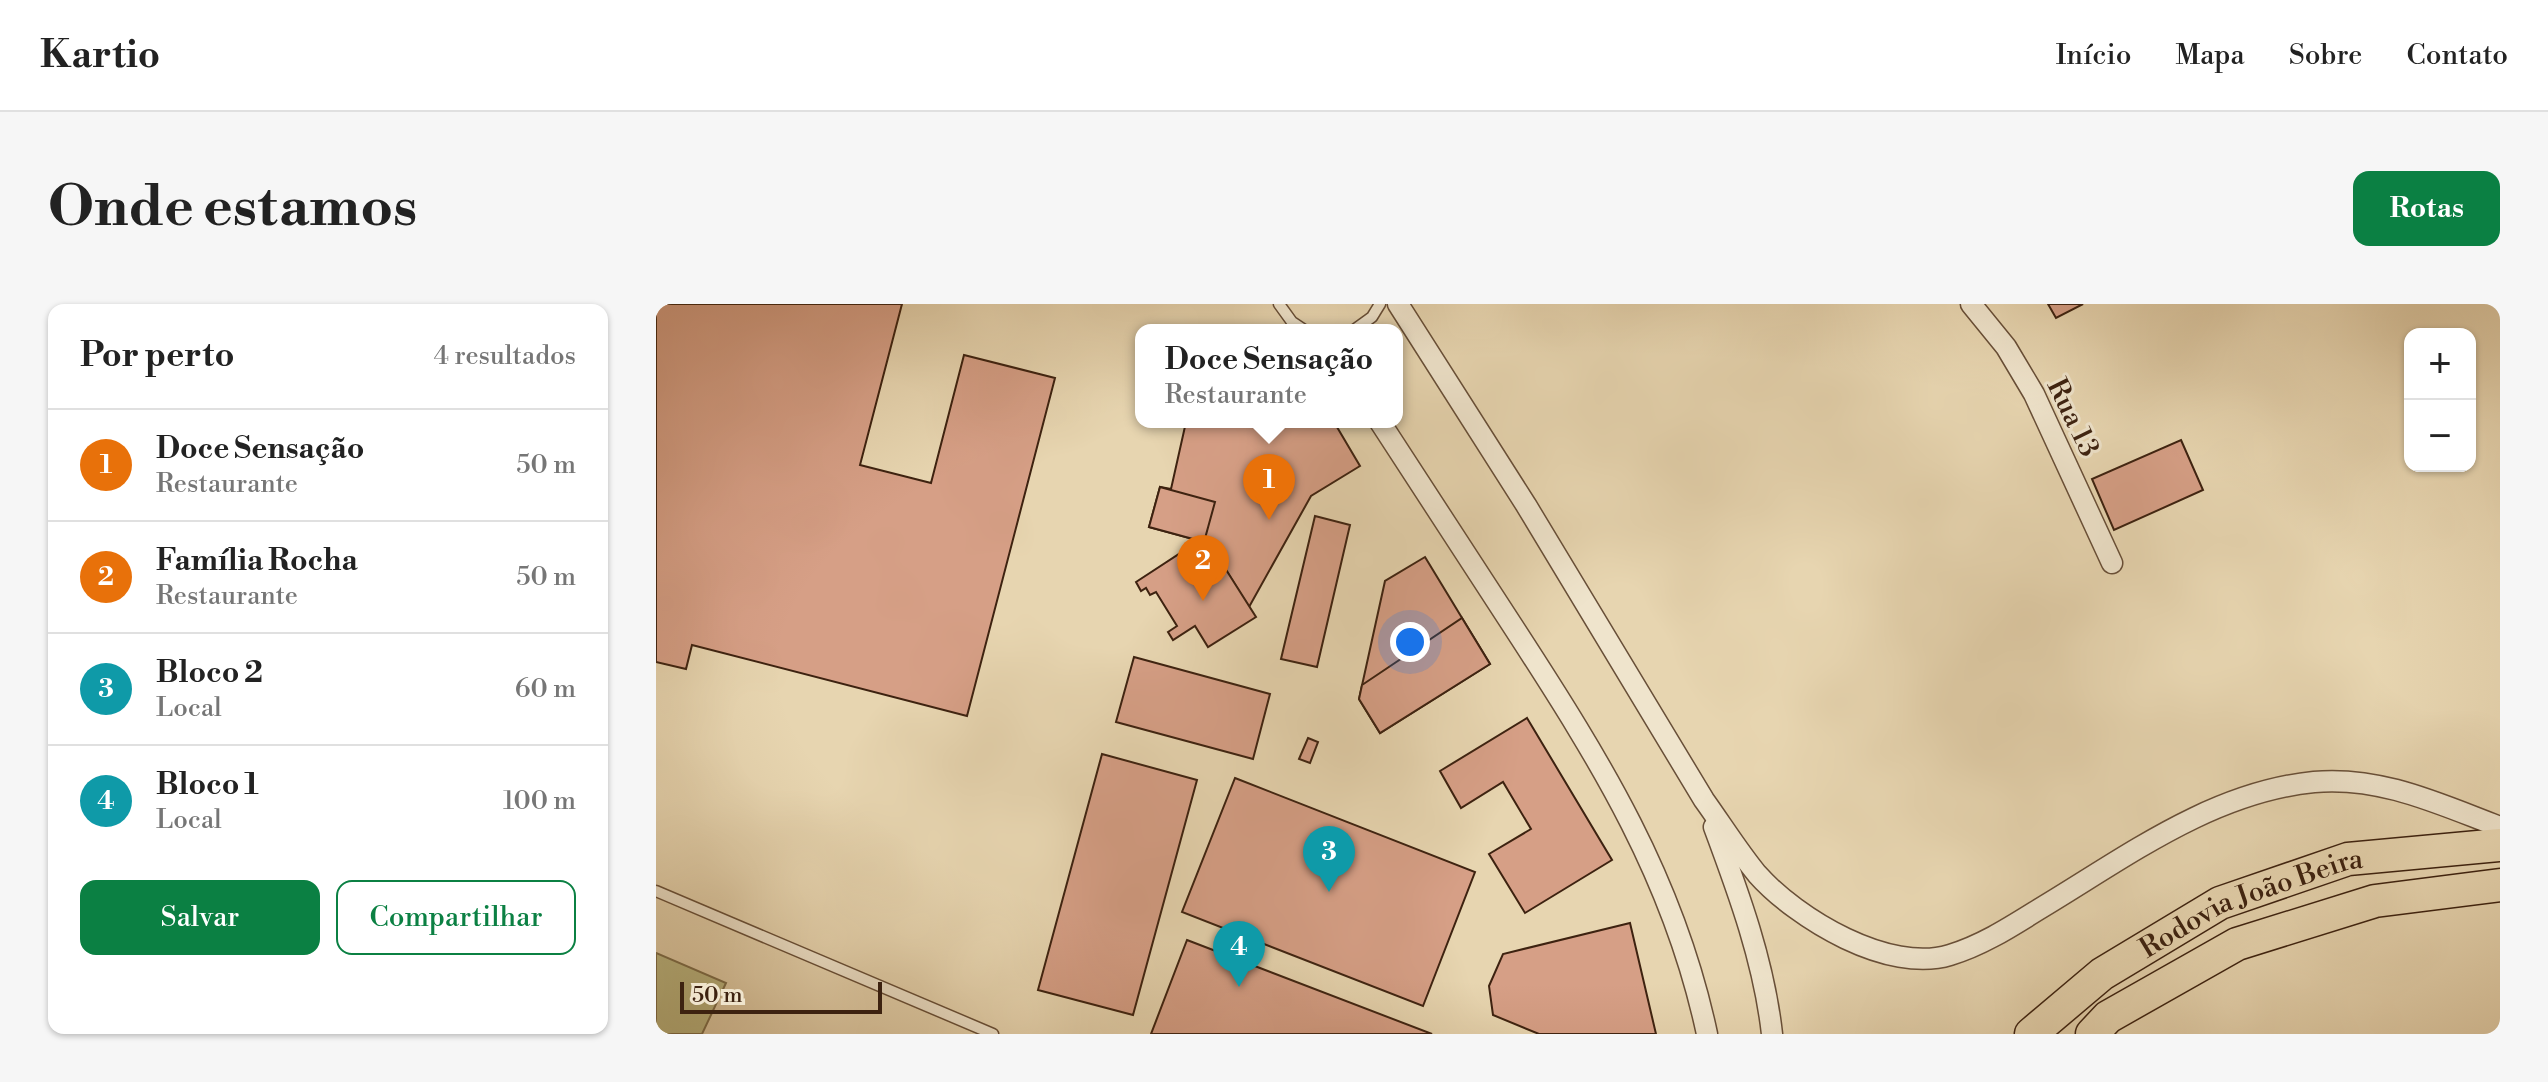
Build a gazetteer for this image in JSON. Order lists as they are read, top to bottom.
{
  "streets": {
    "main road": ["Rodovia João Beira"],
    "street": ["Rua 13"]
  },
  "scale_bar": "50 m",
  "page": {
    "header": "Kartio",
    "nav": [
      "Início",
      "Mapa",
      "Sobre",
      "Contato"
    ],
    "buttons": [
      "Rotas",
      ["Salvar", "Compartilhar"]
    ],
    "title": "Onde estamos",
    "heading": ["Por perto", "4 resultados"],
    "popup": ["Doce Sensação", "Restaurante"],
    "map_buttons": ["+", "−"],
    "list": [
      {
        "mark": "1",
        "name": "Doce Sensação",
        "note": "Restaurante",
        "value": "50 m"
      },
      {
        "mark": "2",
        "name": "Família Rocha",
        "note": "Restaurante",
        "value": "50 m"
      },
      {
        "mark": "3",
        "name": "Bloco 2",
        "note": "Local",
        "value": "60 m"
      },
      {
        "mark": "4",
        "name": "Bloco 1",
        "note": "Local",
        "value": "100 m"
      }
    ],
    "pins": [
      "1",
      "2",
      "3",
      "4"
    ],
    "scale": "50 m"
  }
}
